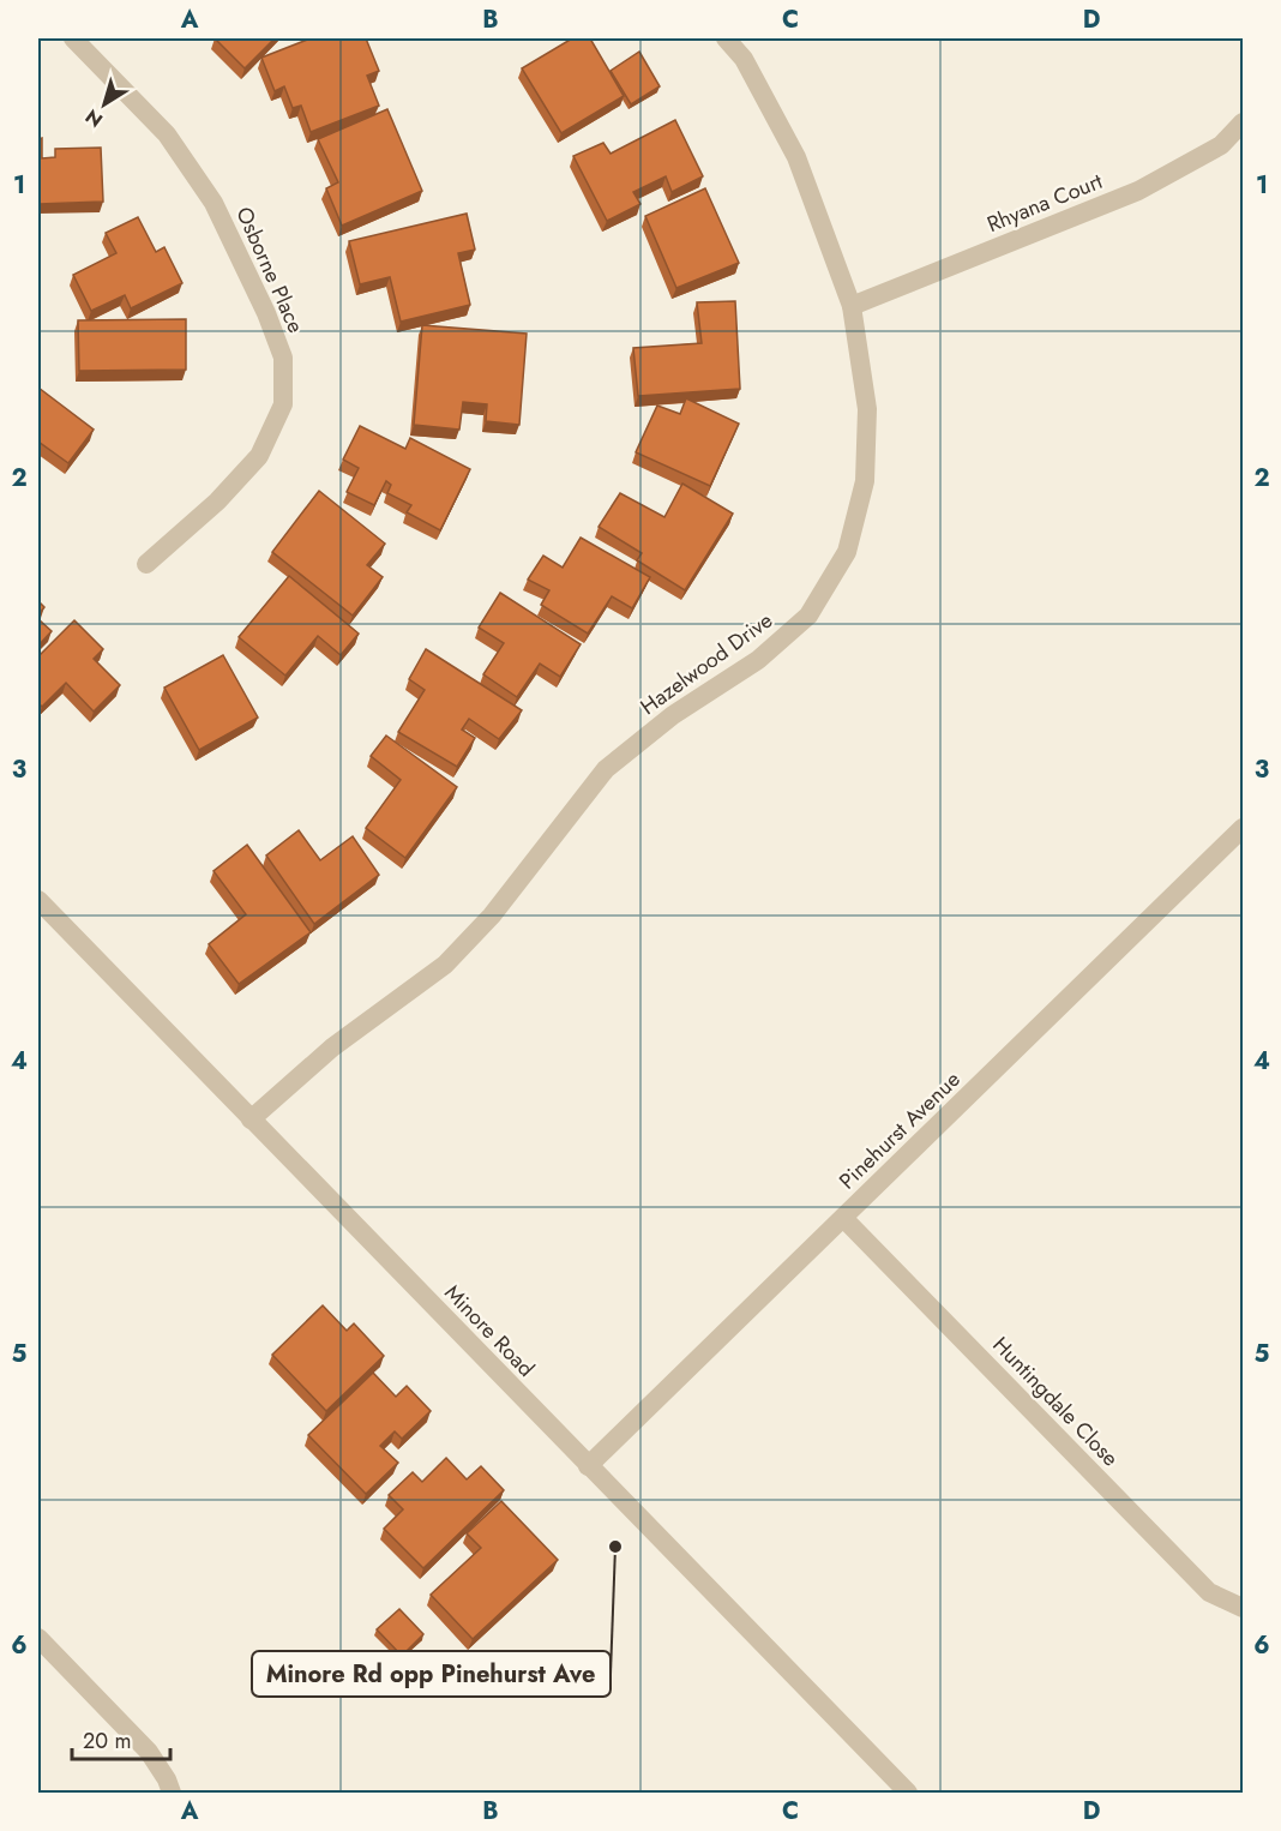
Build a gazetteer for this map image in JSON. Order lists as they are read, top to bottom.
{
  "streets": {
    "street": [
      "Rhyana Court",
      "Osborne Place",
      "Hazelwood Drive",
      "Pinehurst Avenue",
      "Minore Road",
      "Huntingdale Close"
    ]
  },
  "crossings": [
    ["Rhyana Court", "Hazelwood Drive"],
    ["Hazelwood Drive", "Minore Road"],
    ["Pinehurst Avenue", "Minore Road"],
    ["Pinehurst Avenue", "Huntingdale Close"]
  ],
  "places": ["Minore Rd opp Pinehurst Ave"],
  "scale_bar": "20 m",
  "north": "bottom left",
  "grid": {
    "columns": [
      "A",
      "B",
      "C",
      "D"
    ],
    "rows": [
      "1",
      "2",
      "3",
      "4",
      "5",
      "6"
    ]
  }
}
